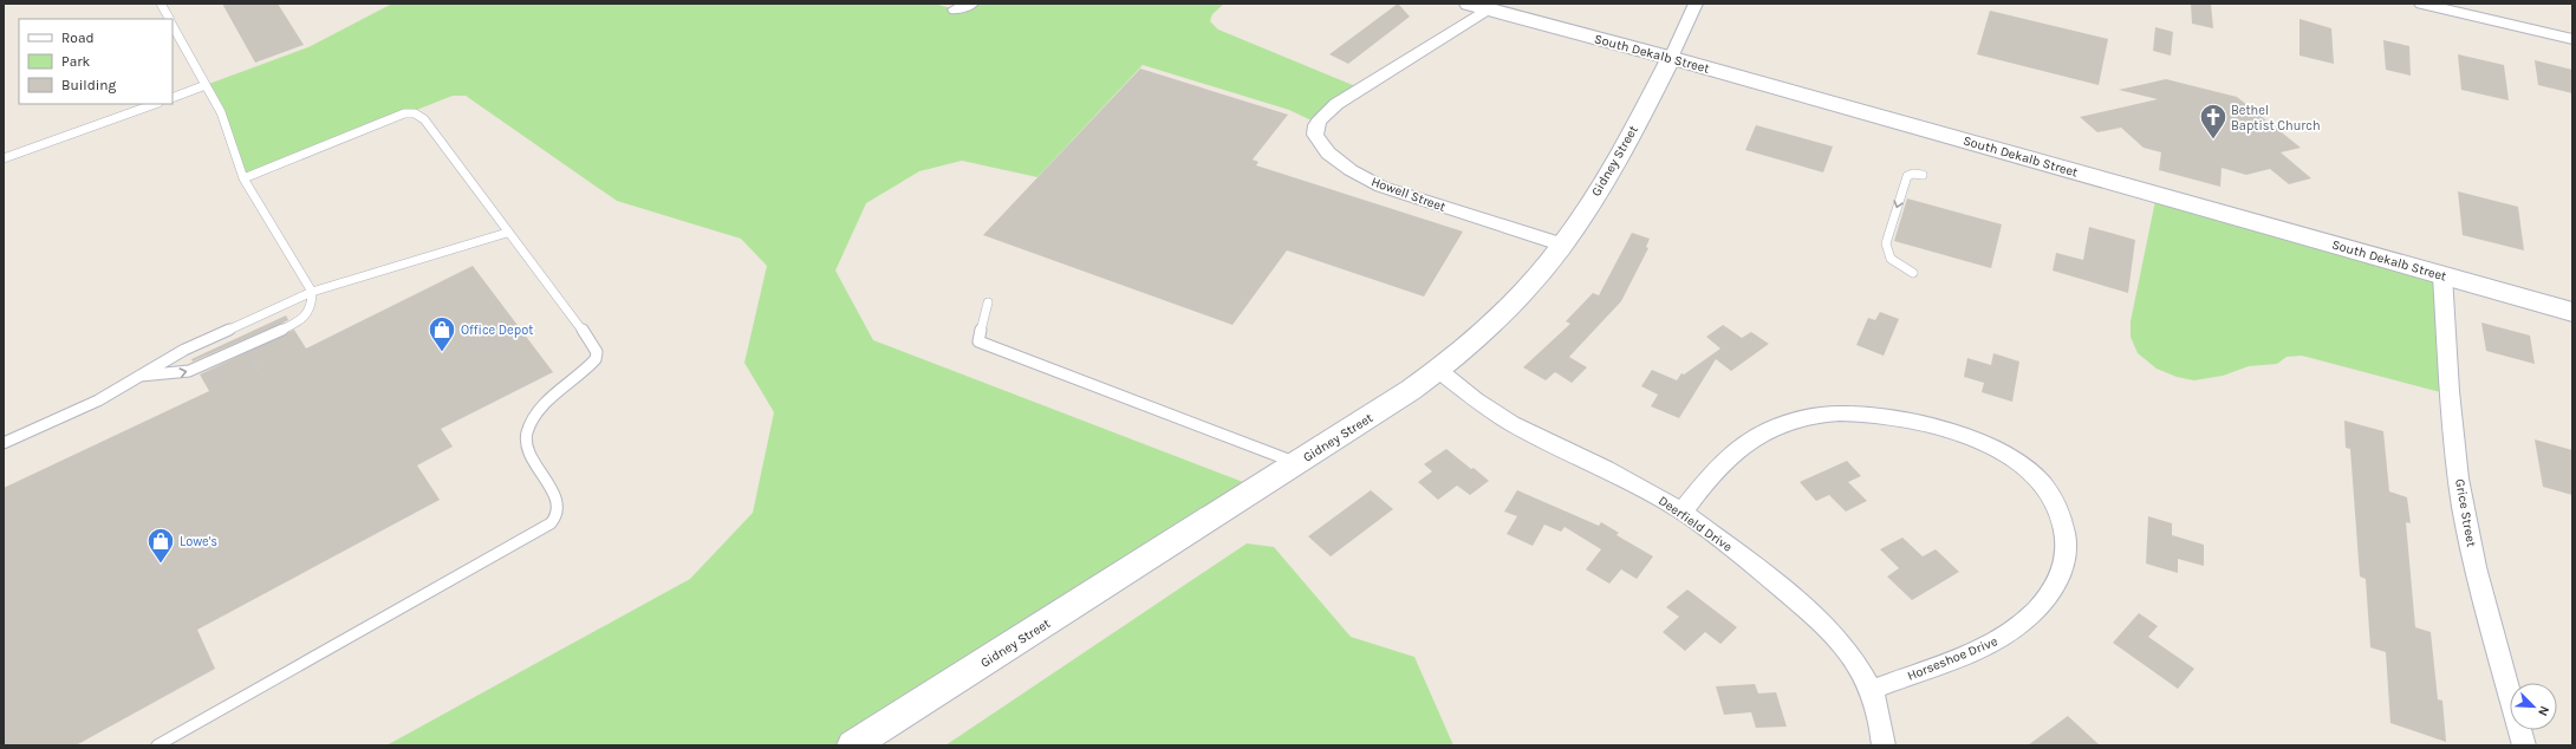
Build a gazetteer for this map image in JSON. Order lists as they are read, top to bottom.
{
  "streets": {
    "street": [
      "South Dekalb Street",
      "Gidney Street",
      "Howell Street",
      "Grice Street",
      "Deerfield Drive",
      "Horseshoe Drive"
    ]
  },
  "crossings": [
    ["South Dekalb Street", "Gidney Street"],
    ["South Dekalb Street", "Howell Street"],
    ["South Dekalb Street", "Grice Street"],
    ["Gidney Street", "Howell Street"],
    ["Gidney Street", "Deerfield Drive"],
    ["Deerfield Drive", "Horseshoe Drive"]
  ],
  "places": {
    "church": ["Bethel Baptist Church"],
    "shop": ["Office Depot", "Lowe's"]
  },
  "legend": ["Road", "Park", "Building"],
  "north": "bottom right"
}
